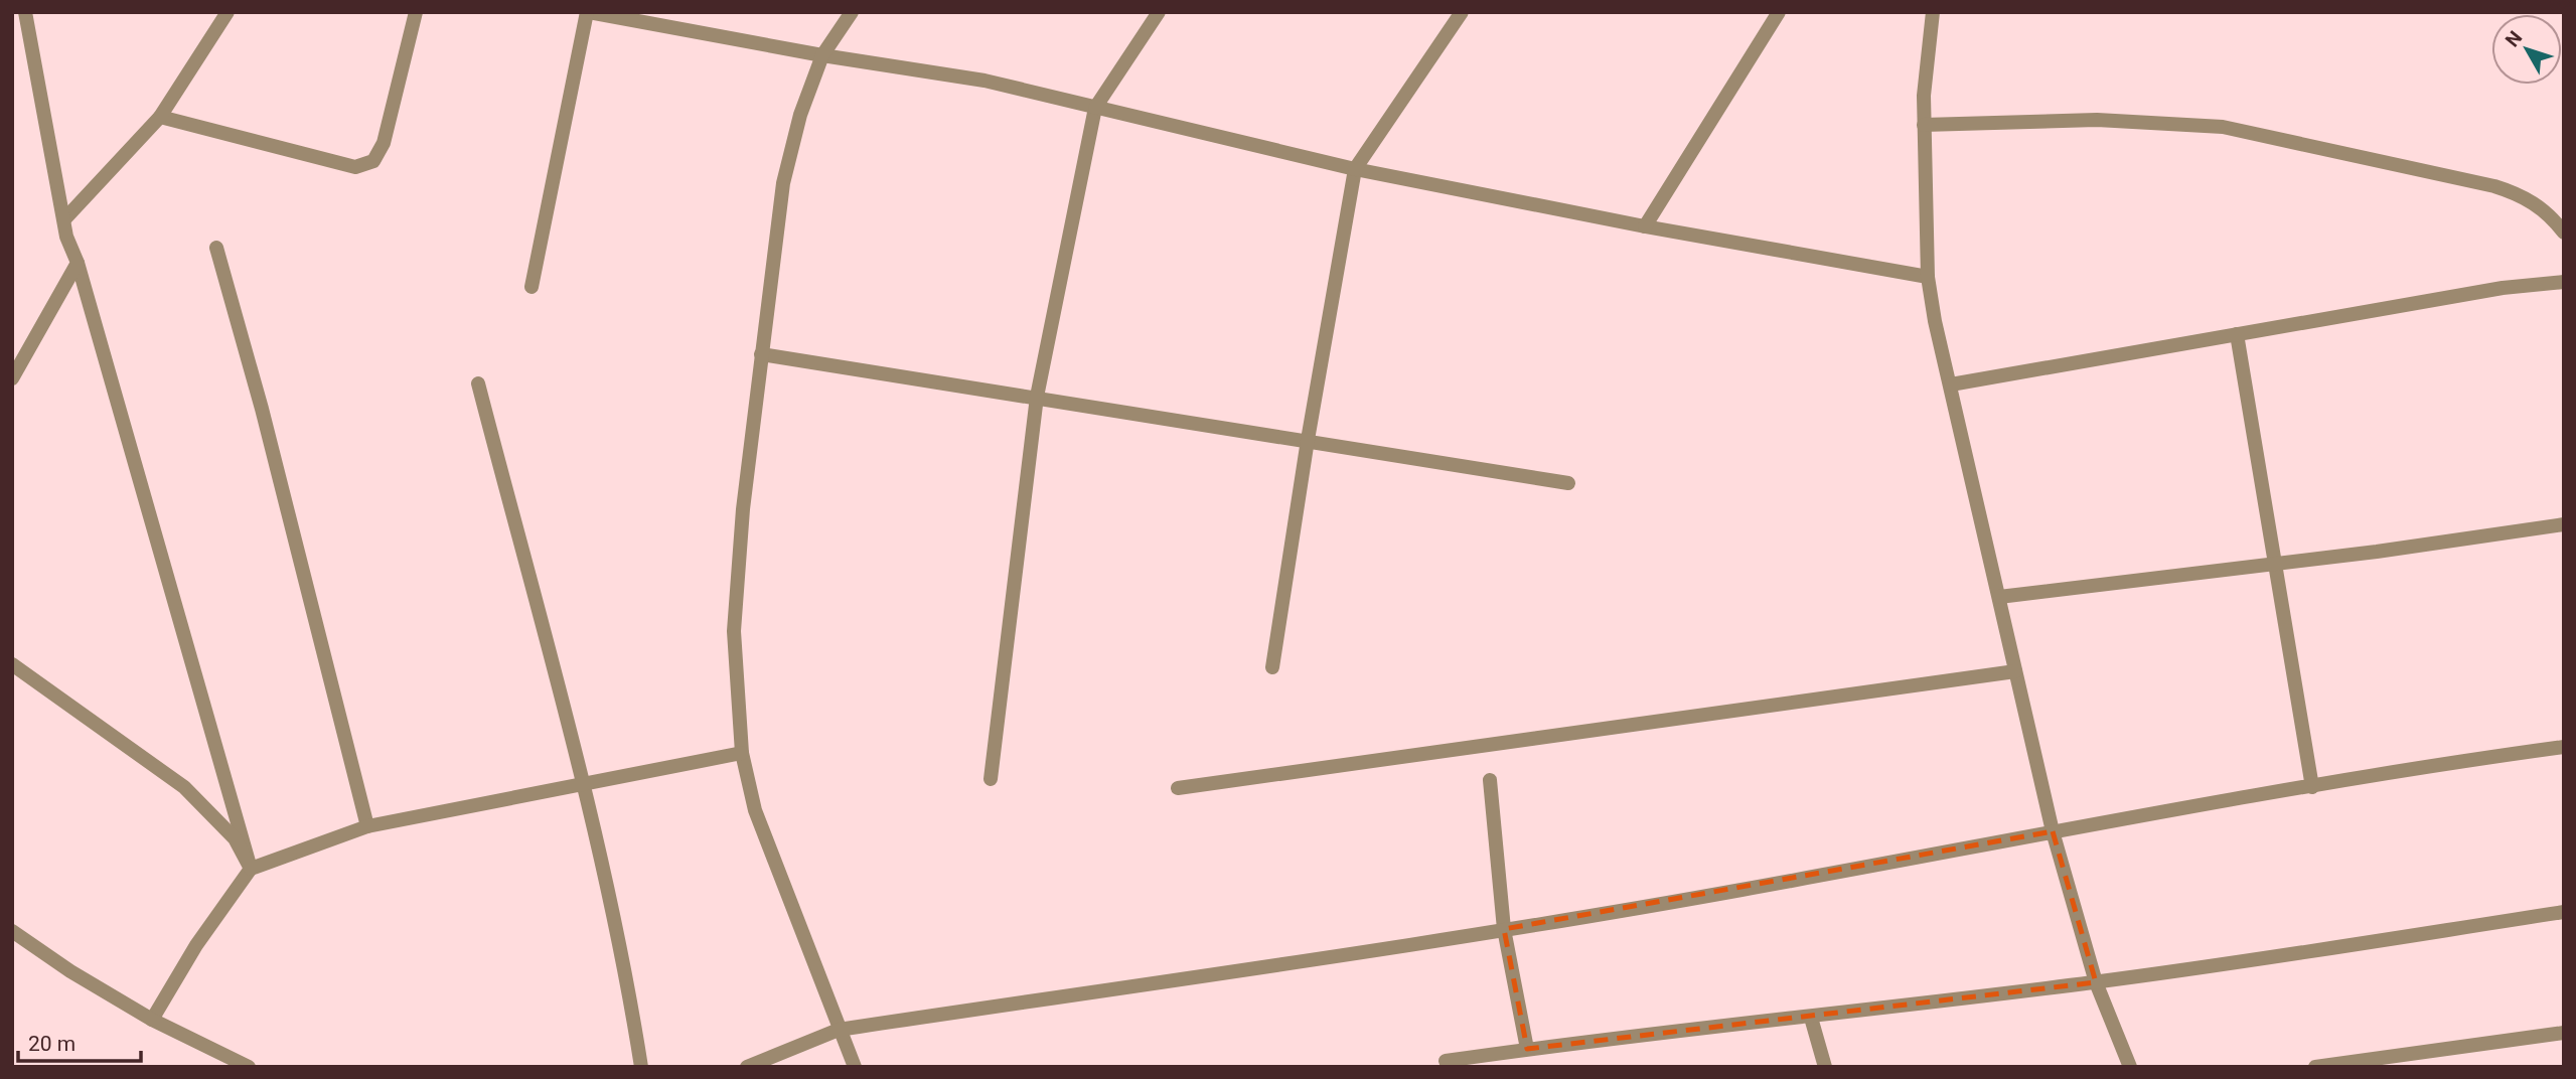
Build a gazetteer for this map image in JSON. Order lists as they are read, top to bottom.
{
  "scale_bar": "20 m",
  "north": "top left"
}
